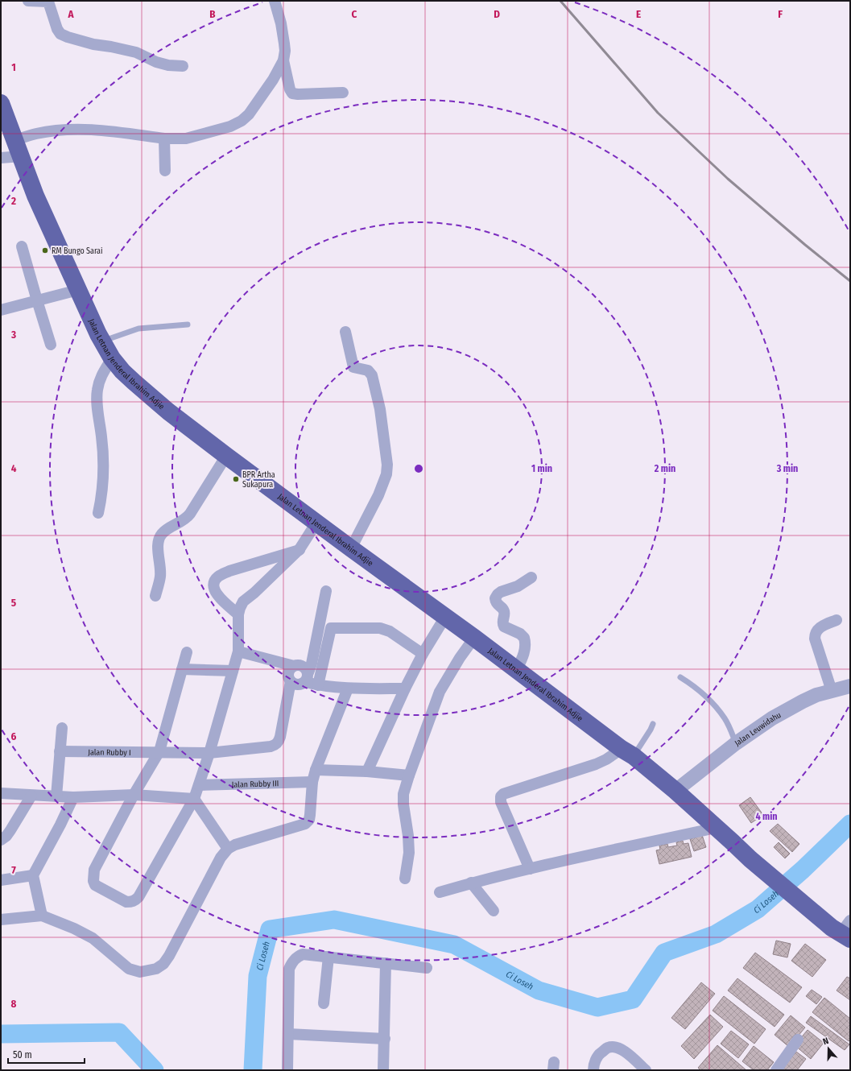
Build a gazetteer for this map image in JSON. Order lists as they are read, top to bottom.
{
  "streets": {
    "highway": ["Jalan Letnan Jenderal Ibrahim Adjie"],
    "street": ["Jalan Leuwidahu", "Jalan Rubby I", "Jalan Rubby III"]
  },
  "crossings": [
    ["Jalan Letnan Jenderal Ibrahim Adjie", "Jalan Leuwidahu"]
  ],
  "water": ["Ci Loseh"],
  "places": ["RM Bungo Sarai", "BPR Artha Sukapura"],
  "scale_bar": "50 m",
  "north": "top",
  "grid": {
    "columns": [
      "A",
      "B",
      "C",
      "D",
      "E",
      "F"
    ],
    "rows": [
      "1",
      "2",
      "3",
      "4",
      "5",
      "6",
      "7",
      "8"
    ]
  },
  "rings": [
    "1 min",
    "2 min",
    "3 min",
    "4 min"
  ]
}
